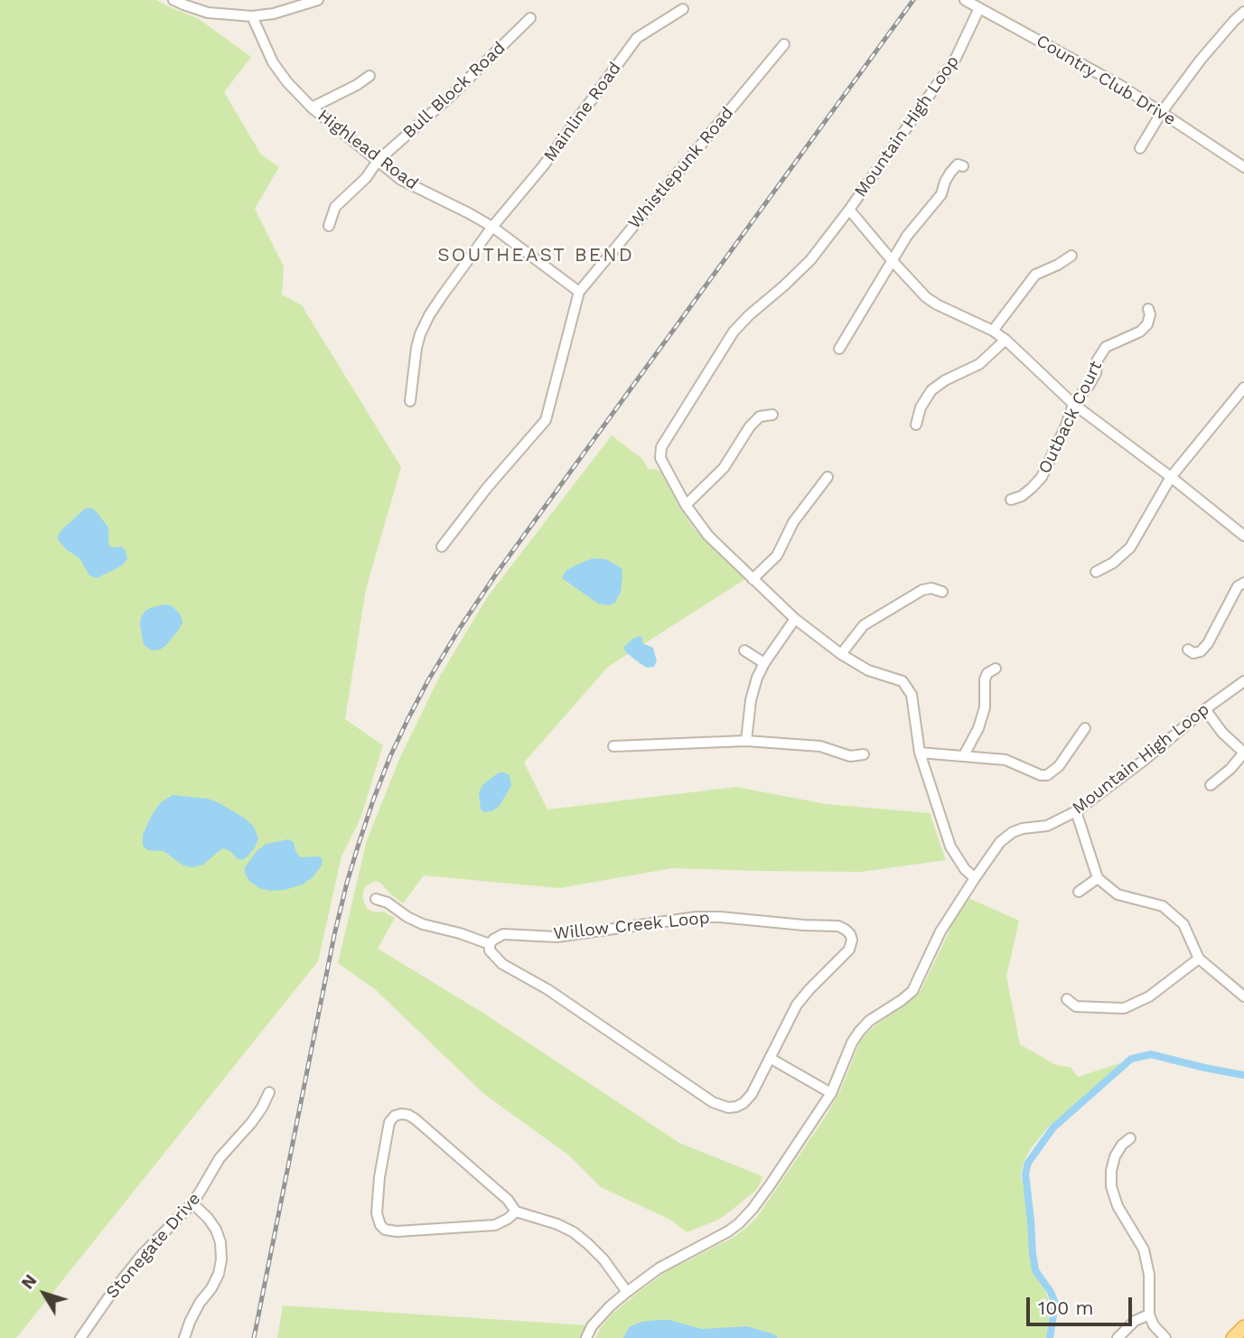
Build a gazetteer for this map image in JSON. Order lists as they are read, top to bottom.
{
  "streets": {
    "street": [
      "Country Club Drive",
      "Bull Block Road",
      "Mainline Road",
      "Mountain High Loop",
      "Highlead Road",
      "Whistlepunk Road",
      "Outback Court",
      "Willow Creek Loop",
      "Stonegate Drive"
    ]
  },
  "crossings": [
    ["Country Club Drive", "Mountain High Loop"],
    ["Bull Block Road", "Highlead Road"],
    ["Mainline Road", "Highlead Road"],
    ["Mountain High Loop", "Outback Court"],
    ["Highlead Road", "Whistlepunk Road"]
  ],
  "districts": ["SOUTHEAST BEND"],
  "scale_bar": "100 m",
  "north": "top left"
}
